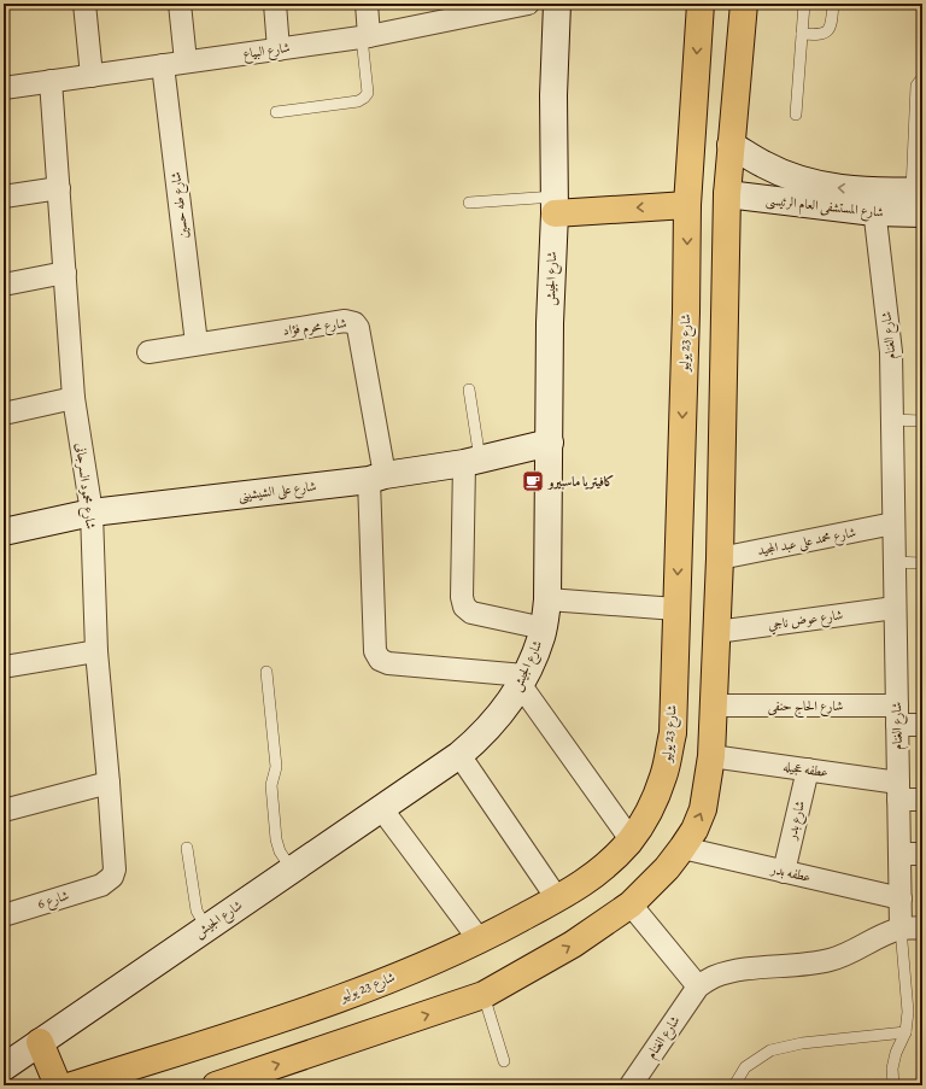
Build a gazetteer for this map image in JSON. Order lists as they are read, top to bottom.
{
  "streets": {
    "main road": ["شارع 23 يوليو"],
    "street": [
      "شارع البياع",
      "شارع طه حسين",
      "شارع المستشفى العام الرئيسى",
      "شارع الجيش",
      "شارع محرم فؤاد",
      "شارع الغنام",
      "شارع محمود السرجانى",
      "شارع على الشيشينى",
      "شارع محمد على عبد المجيد",
      "شارع عوض ناجي",
      "شارع الحاج حنفى",
      "عطفه عجيله",
      "شارع بدر",
      "عطفه بدر",
      "شارع 6"
    ]
  },
  "crossings": [
    ["شارع البياع", "شارع طه حسين"],
    ["شارع البياع", "شارع محمود السرجانى"],
    ["شارع طه حسين", "شارع محرم فؤاد"],
    ["شارع المستشفى العام الرئيسى", "شارع الغنام"],
    ["شارع الجيش", "شارع على الشيشينى"],
    ["شارع محرم فؤاد", "شارع على الشيشينى"],
    ["شارع الغنام", "شارع محمد على عبد المجيد"],
    ["شارع الغنام", "شارع عوض ناجي"],
    ["شارع الغنام", "شارع الحاج حنفى"],
    ["شارع الغنام", "عطفه عجيله"],
    ["شارع الغنام", "عطفه بدر"],
    ["شارع محمود السرجانى", "شارع على الشيشينى"],
    ["شارع محمود السرجانى", "شارع 6"],
    ["عطفه عجيله", "شارع بدر"],
    ["شارع بدر", "عطفه بدر"]
  ],
  "places": {
    "cafe": ["كافيتريا ماسبيرو"]
  }
}
